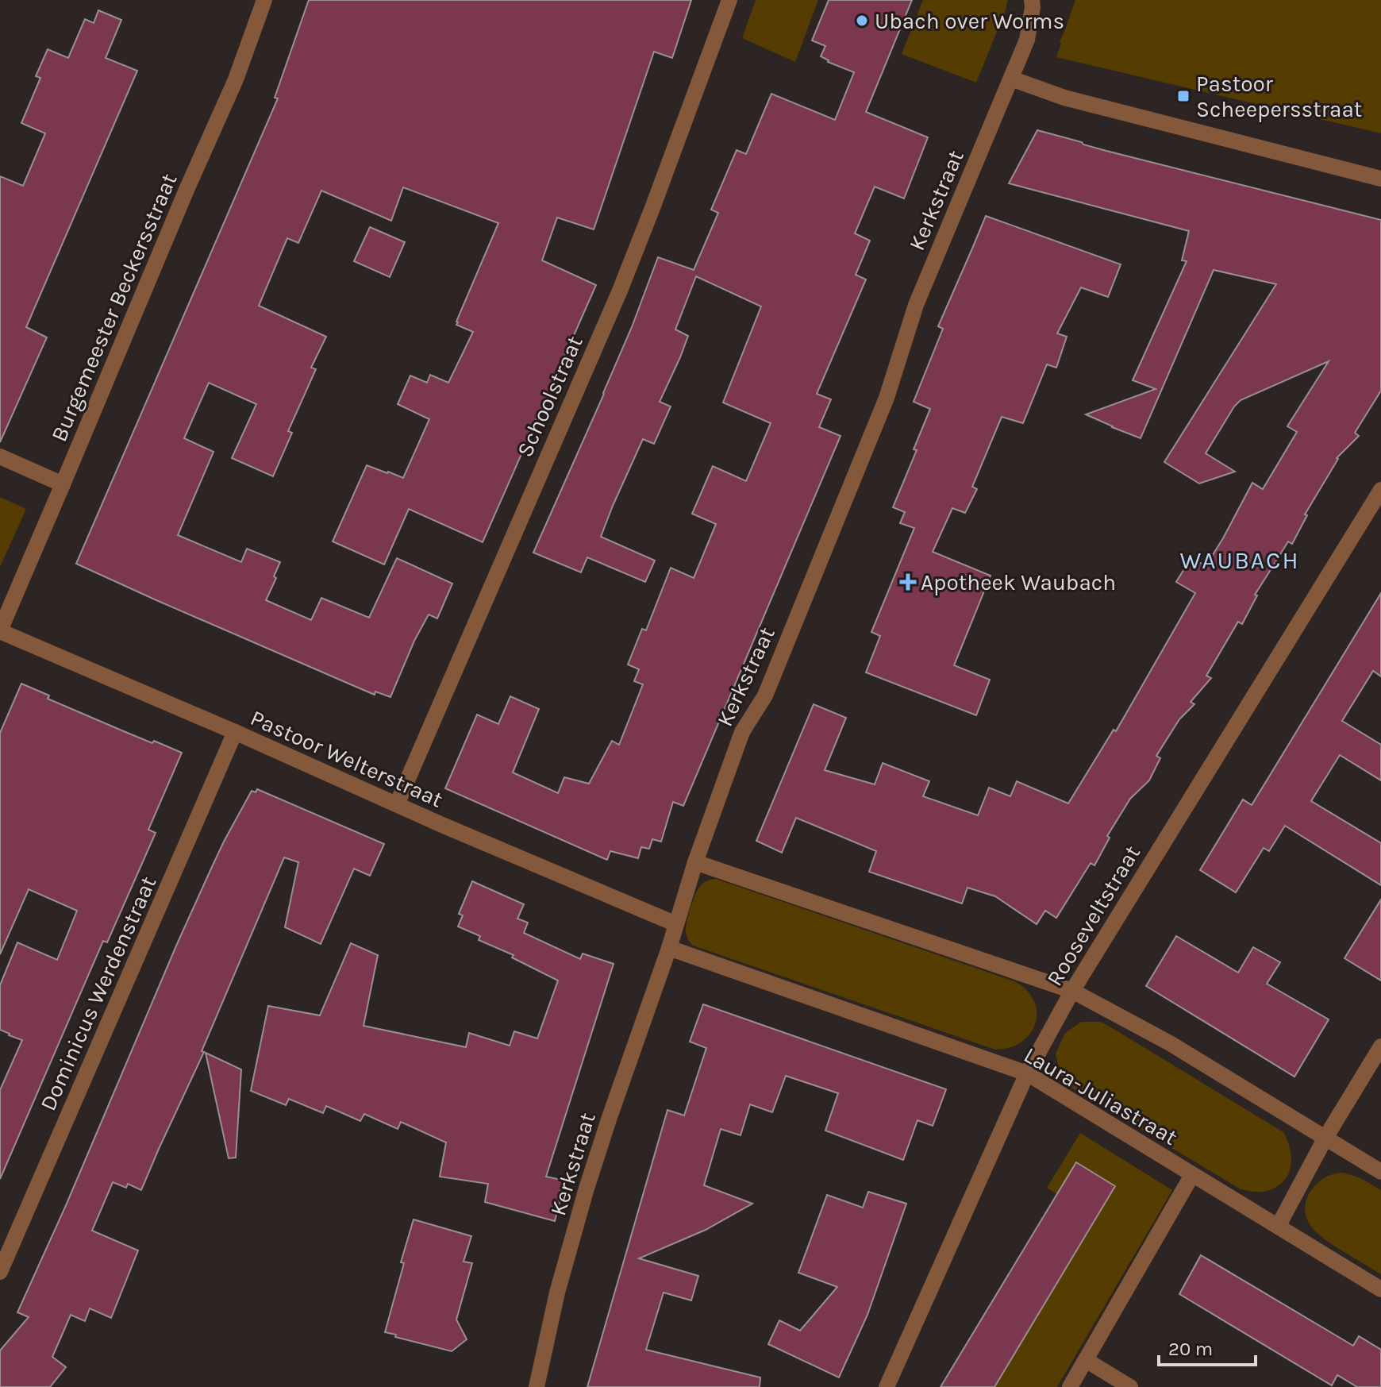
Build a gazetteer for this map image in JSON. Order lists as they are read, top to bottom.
{
  "streets": {
    "street": [
      "Kerkstraat",
      "Burgemeester Beckersstraat",
      "Schoolstraat",
      "Pastoor Welterstraat",
      "Rooseveltstraat",
      "Dominicus Werdenstraat",
      "Laura-Juliastraat"
    ]
  },
  "crossings": [
    ["Kerkstraat", "Pastoor Welterstraat"],
    ["Kerkstraat", "Laura-Juliastraat"],
    ["Burgemeester Beckersstraat", "Pastoor Welterstraat"],
    ["Schoolstraat", "Pastoor Welterstraat"],
    ["Pastoor Welterstraat", "Dominicus Werdenstraat"],
    ["Rooseveltstraat", "Laura-Juliastraat"]
  ],
  "districts": ["WAUBACH"],
  "places": {
    "other": ["Ubach over Worms"],
    "transit": ["Pastoor Scheepersstraat"],
    "health": ["Apotheek Waubach"]
  },
  "scale_bar": "20 m"
}
